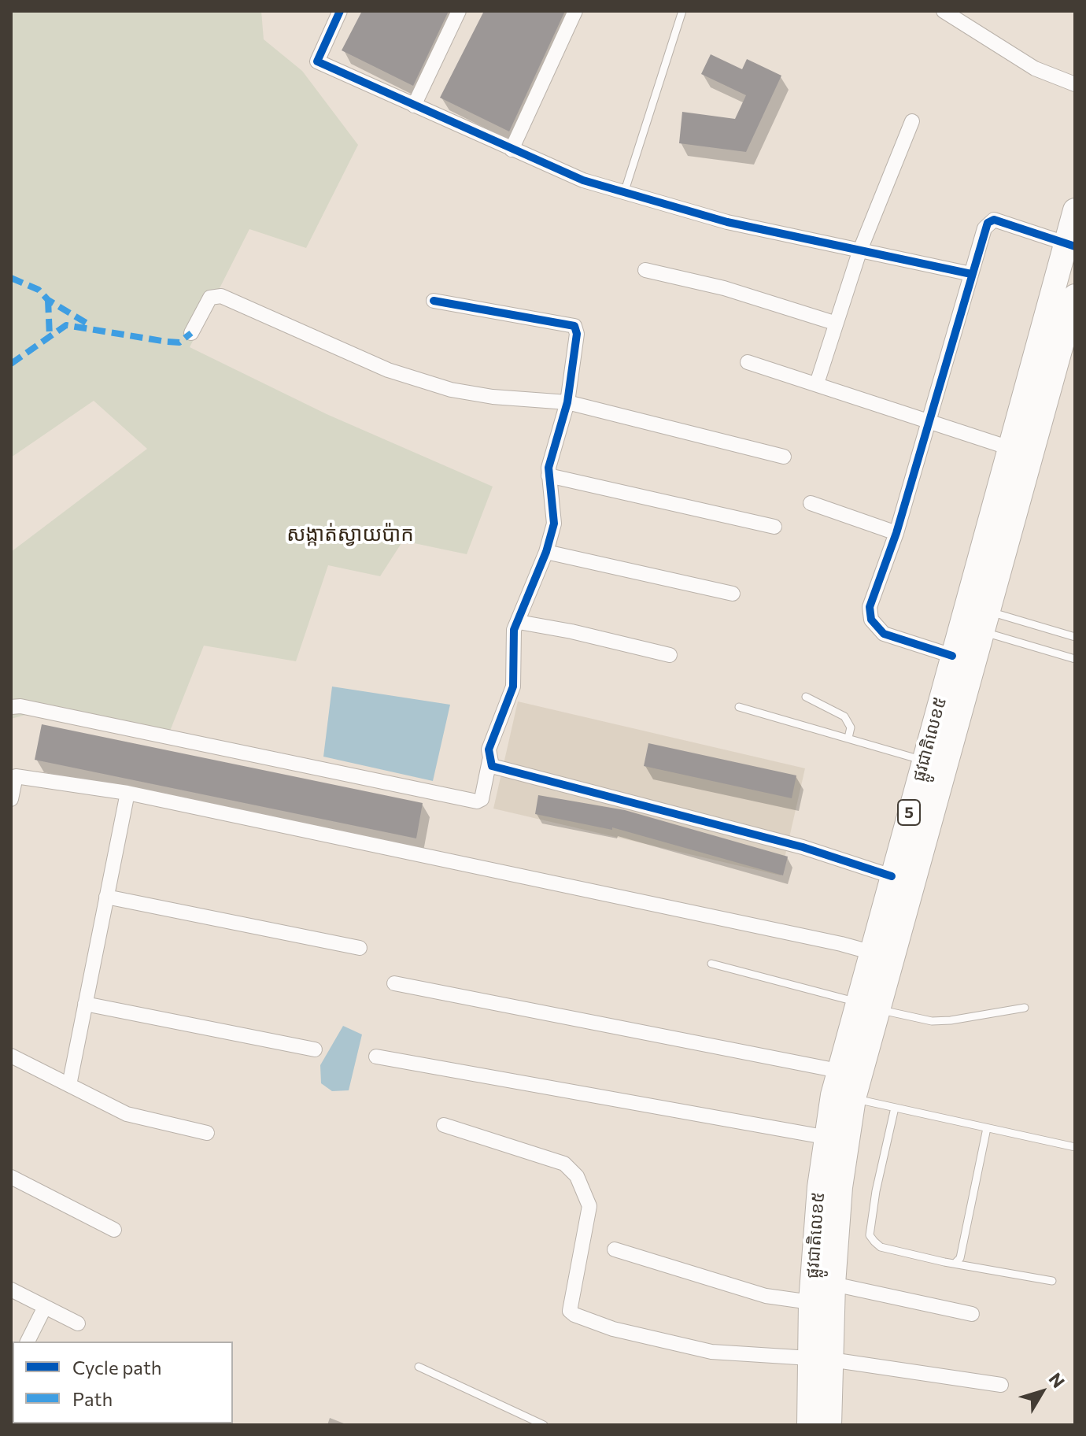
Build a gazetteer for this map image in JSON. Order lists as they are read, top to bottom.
{
  "streets": {
    "highway": ["ផ្លូវជាតិលេខ៥", "5"]
  },
  "districts": ["សង្កាត់ស្វាយប៉ាក"],
  "legend": ["Cycle path", "Path"],
  "north": "top right"
}
